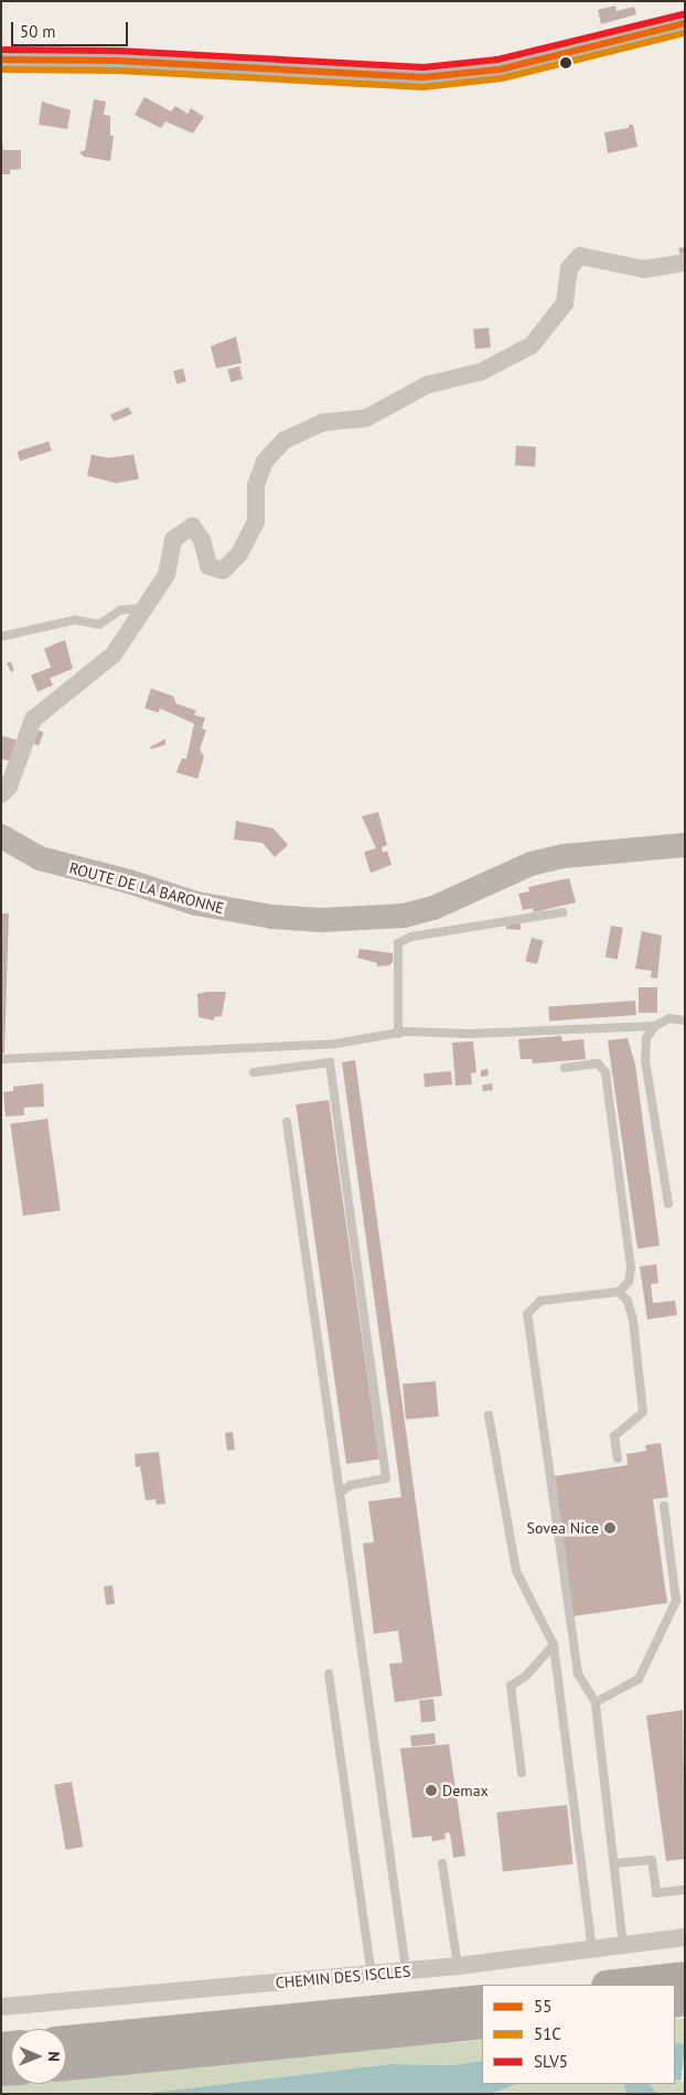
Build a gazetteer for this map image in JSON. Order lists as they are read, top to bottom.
{
  "streets": {
    "main road": ["ROUTE DE LA BARONNE"],
    "street": ["CHEMIN DES ISCLES"]
  },
  "places": ["Sovea Nice", "Demax"],
  "lines": ["transit line SLV5", "transit line 55", "transit line 51C"],
  "legend": ["55", "51C", "SLV5"],
  "scale_bar": "50 m",
  "north": "right"
}
